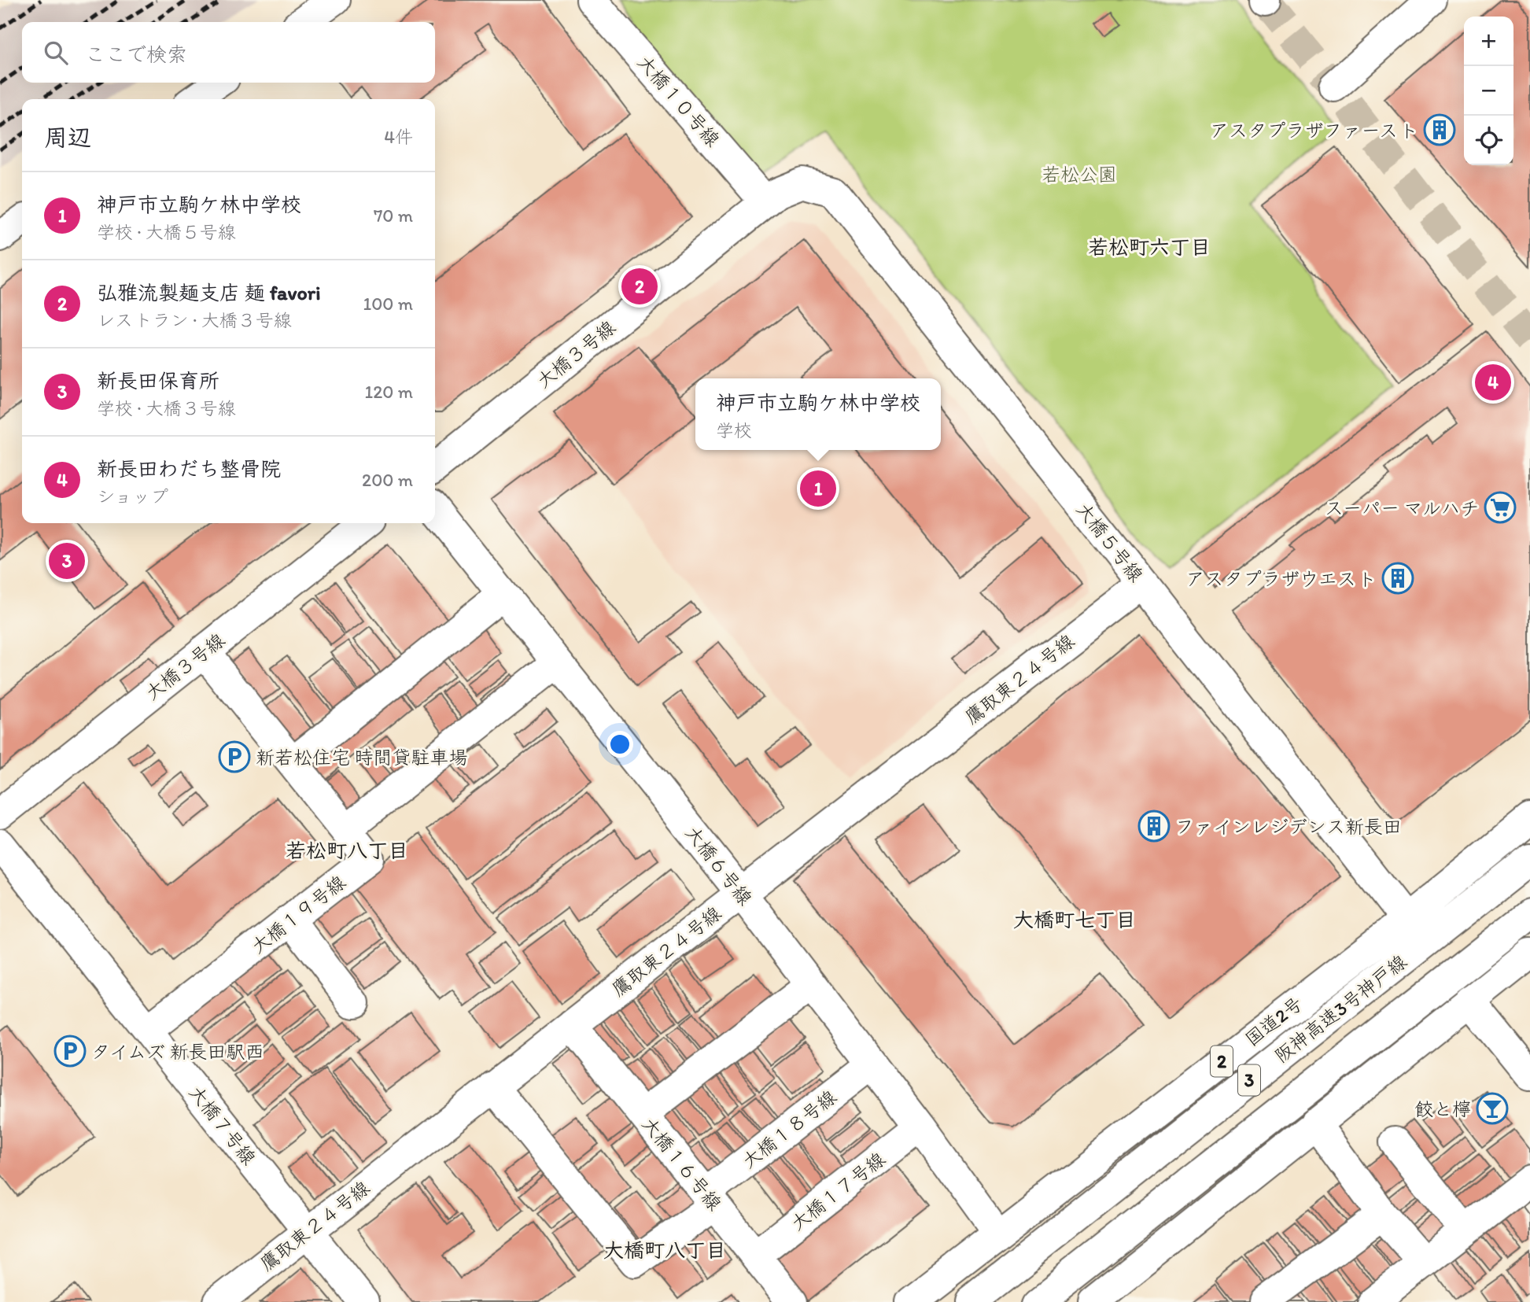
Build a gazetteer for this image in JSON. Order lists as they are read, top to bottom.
{
  "streets": {
    "main road": [
      "大橋１０号線",
      "大橋３号線",
      "大橋５号線",
      "鷹取東２４号線",
      "大橋６号線",
      "大橋１９号線",
      "阪神高速3号神戸線",
      "国道2号",
      "2",
      "3",
      "大橋７号線",
      "大橋１８号線",
      "大橋１６号線",
      "大橋１７号線"
    ]
  },
  "crossings": [
    ["大橋１０号線", "大橋３号線"],
    ["大橋３号線", "大橋５号線"],
    ["大橋３号線", "大橋１９号線"],
    ["大橋５号線", "鷹取東２４号線"],
    ["大橋５号線", "国道2号"],
    ["鷹取東２４号線", "大橋６号線"],
    ["鷹取東２４号線", "大橋７号線"],
    ["鷹取東２４号線", "大橋１８号線"],
    ["鷹取東２４号線", "大橋１６号線"],
    ["大橋６号線", "国道2号"],
    ["大橋６号線", "大橋１８号線"],
    ["大橋６号線", "大橋１７号線"],
    ["大橋１９号線", "大橋７号線"],
    ["大橋１８号線", "大橋１６号線"],
    ["大橋１６号線", "大橋１７号線"]
  ],
  "districts": [
    "若松町六丁目",
    "若松町八丁目",
    "大橋町七丁目",
    "大橋町八丁目"
  ],
  "parks": ["若松公園"],
  "places": {
    "building": ["アスタプラザファースト", "アスタプラザウエスト", "ファインレジデンス新長田"],
    "supermarket": ["スーパー マルハチ"],
    "parking": ["新若松住宅 時間貸駐車場", "タイムズ 新長田駅西"],
    "bar": ["餃と檸"]
  },
  "page": {
    "map_buttons": ["+", "−"],
    "search": "ここで検索",
    "heading": ["周辺", "4件"],
    "list": [
      {
        "mark": "1",
        "name": "神戸市立駒ケ林中学校",
        "note": "学校 · 大橋５号線",
        "value": "70 m"
      },
      {
        "mark": "2",
        "name": "弘雅流製麺支店 麺 favori",
        "note": "レストラン · 大橋３号線",
        "value": "100 m"
      },
      {
        "mark": "3",
        "name": "新長田保育所",
        "note": "学校 · 大橋３号線",
        "value": "120 m"
      },
      {
        "mark": "4",
        "name": "新長田わだち整骨院",
        "note": "ショップ",
        "value": "200 m"
      }
    ],
    "pins": [
      "2",
      "4",
      "1",
      "3"
    ],
    "popup": ["神戸市立駒ケ林中学校", "学校"]
  }
}
